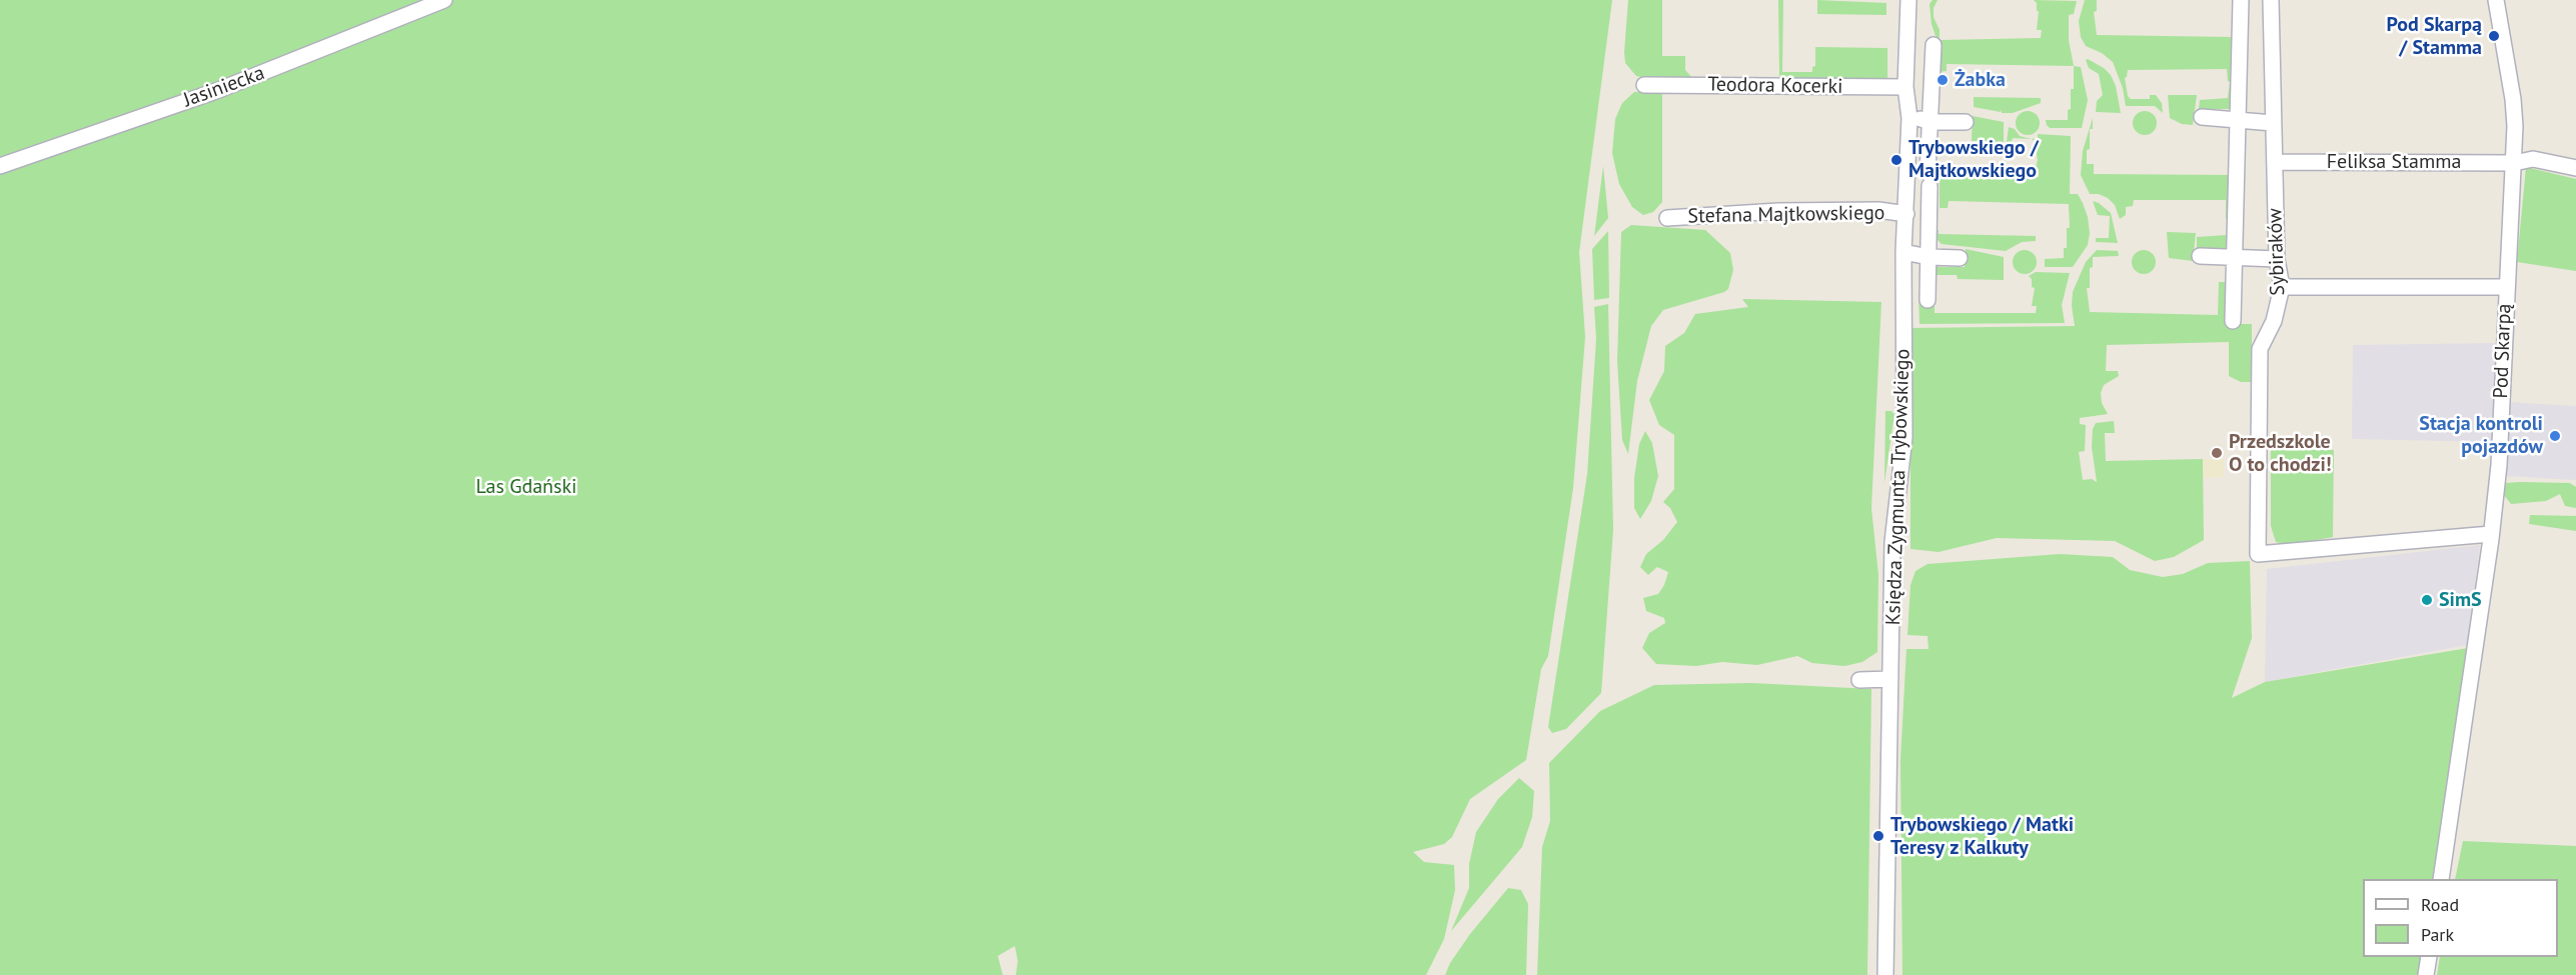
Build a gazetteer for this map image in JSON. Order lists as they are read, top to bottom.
{
  "streets": {
    "street": [
      "Teodora Kocerki",
      "Jasiniecka",
      "Feliksa Stamma",
      "Stefana Majtkowskiego",
      "Sybiraków",
      "Pod Skarpą",
      "Księdza Zygmunta Trybowskiego"
    ]
  },
  "crossings": [
    ["Teodora Kocerki", "Księdza Zygmunta Trybowskiego"],
    ["Feliksa Stamma", "Sybiraków"],
    ["Feliksa Stamma", "Pod Skarpą"],
    ["Stefana Majtkowskiego", "Księdza Zygmunta Trybowskiego"],
    ["Sybiraków", "Pod Skarpą"]
  ],
  "parks": ["Las Gdański"],
  "places": [
    "Pod Skarpą / Stamma",
    "Żabka",
    "Trybowskiego / Majtkowskiego",
    "Stacja kontroli pojazdów",
    "Przedszkole O to chodzi!",
    "SimS",
    "Trybowskiego / Matki Teresy z Kalkuty"
  ],
  "legend": ["Road", "Park"]
}
